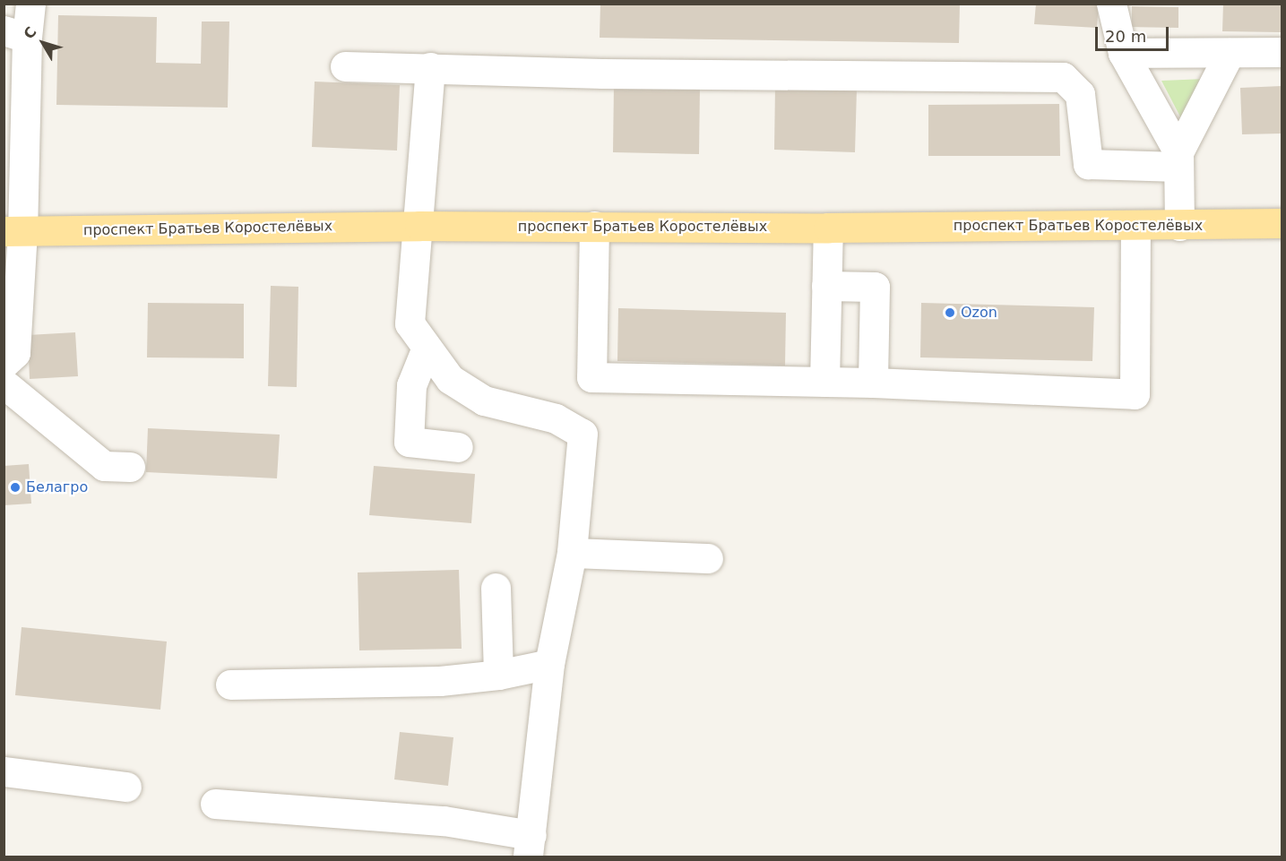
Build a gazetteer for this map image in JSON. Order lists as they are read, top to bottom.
{
  "streets": {
    "main road": ["проспект Братьев Коростелёвых"]
  },
  "places": ["Ozon", "Белагро"],
  "scale_bar": "20 m",
  "north": "top left"
}
